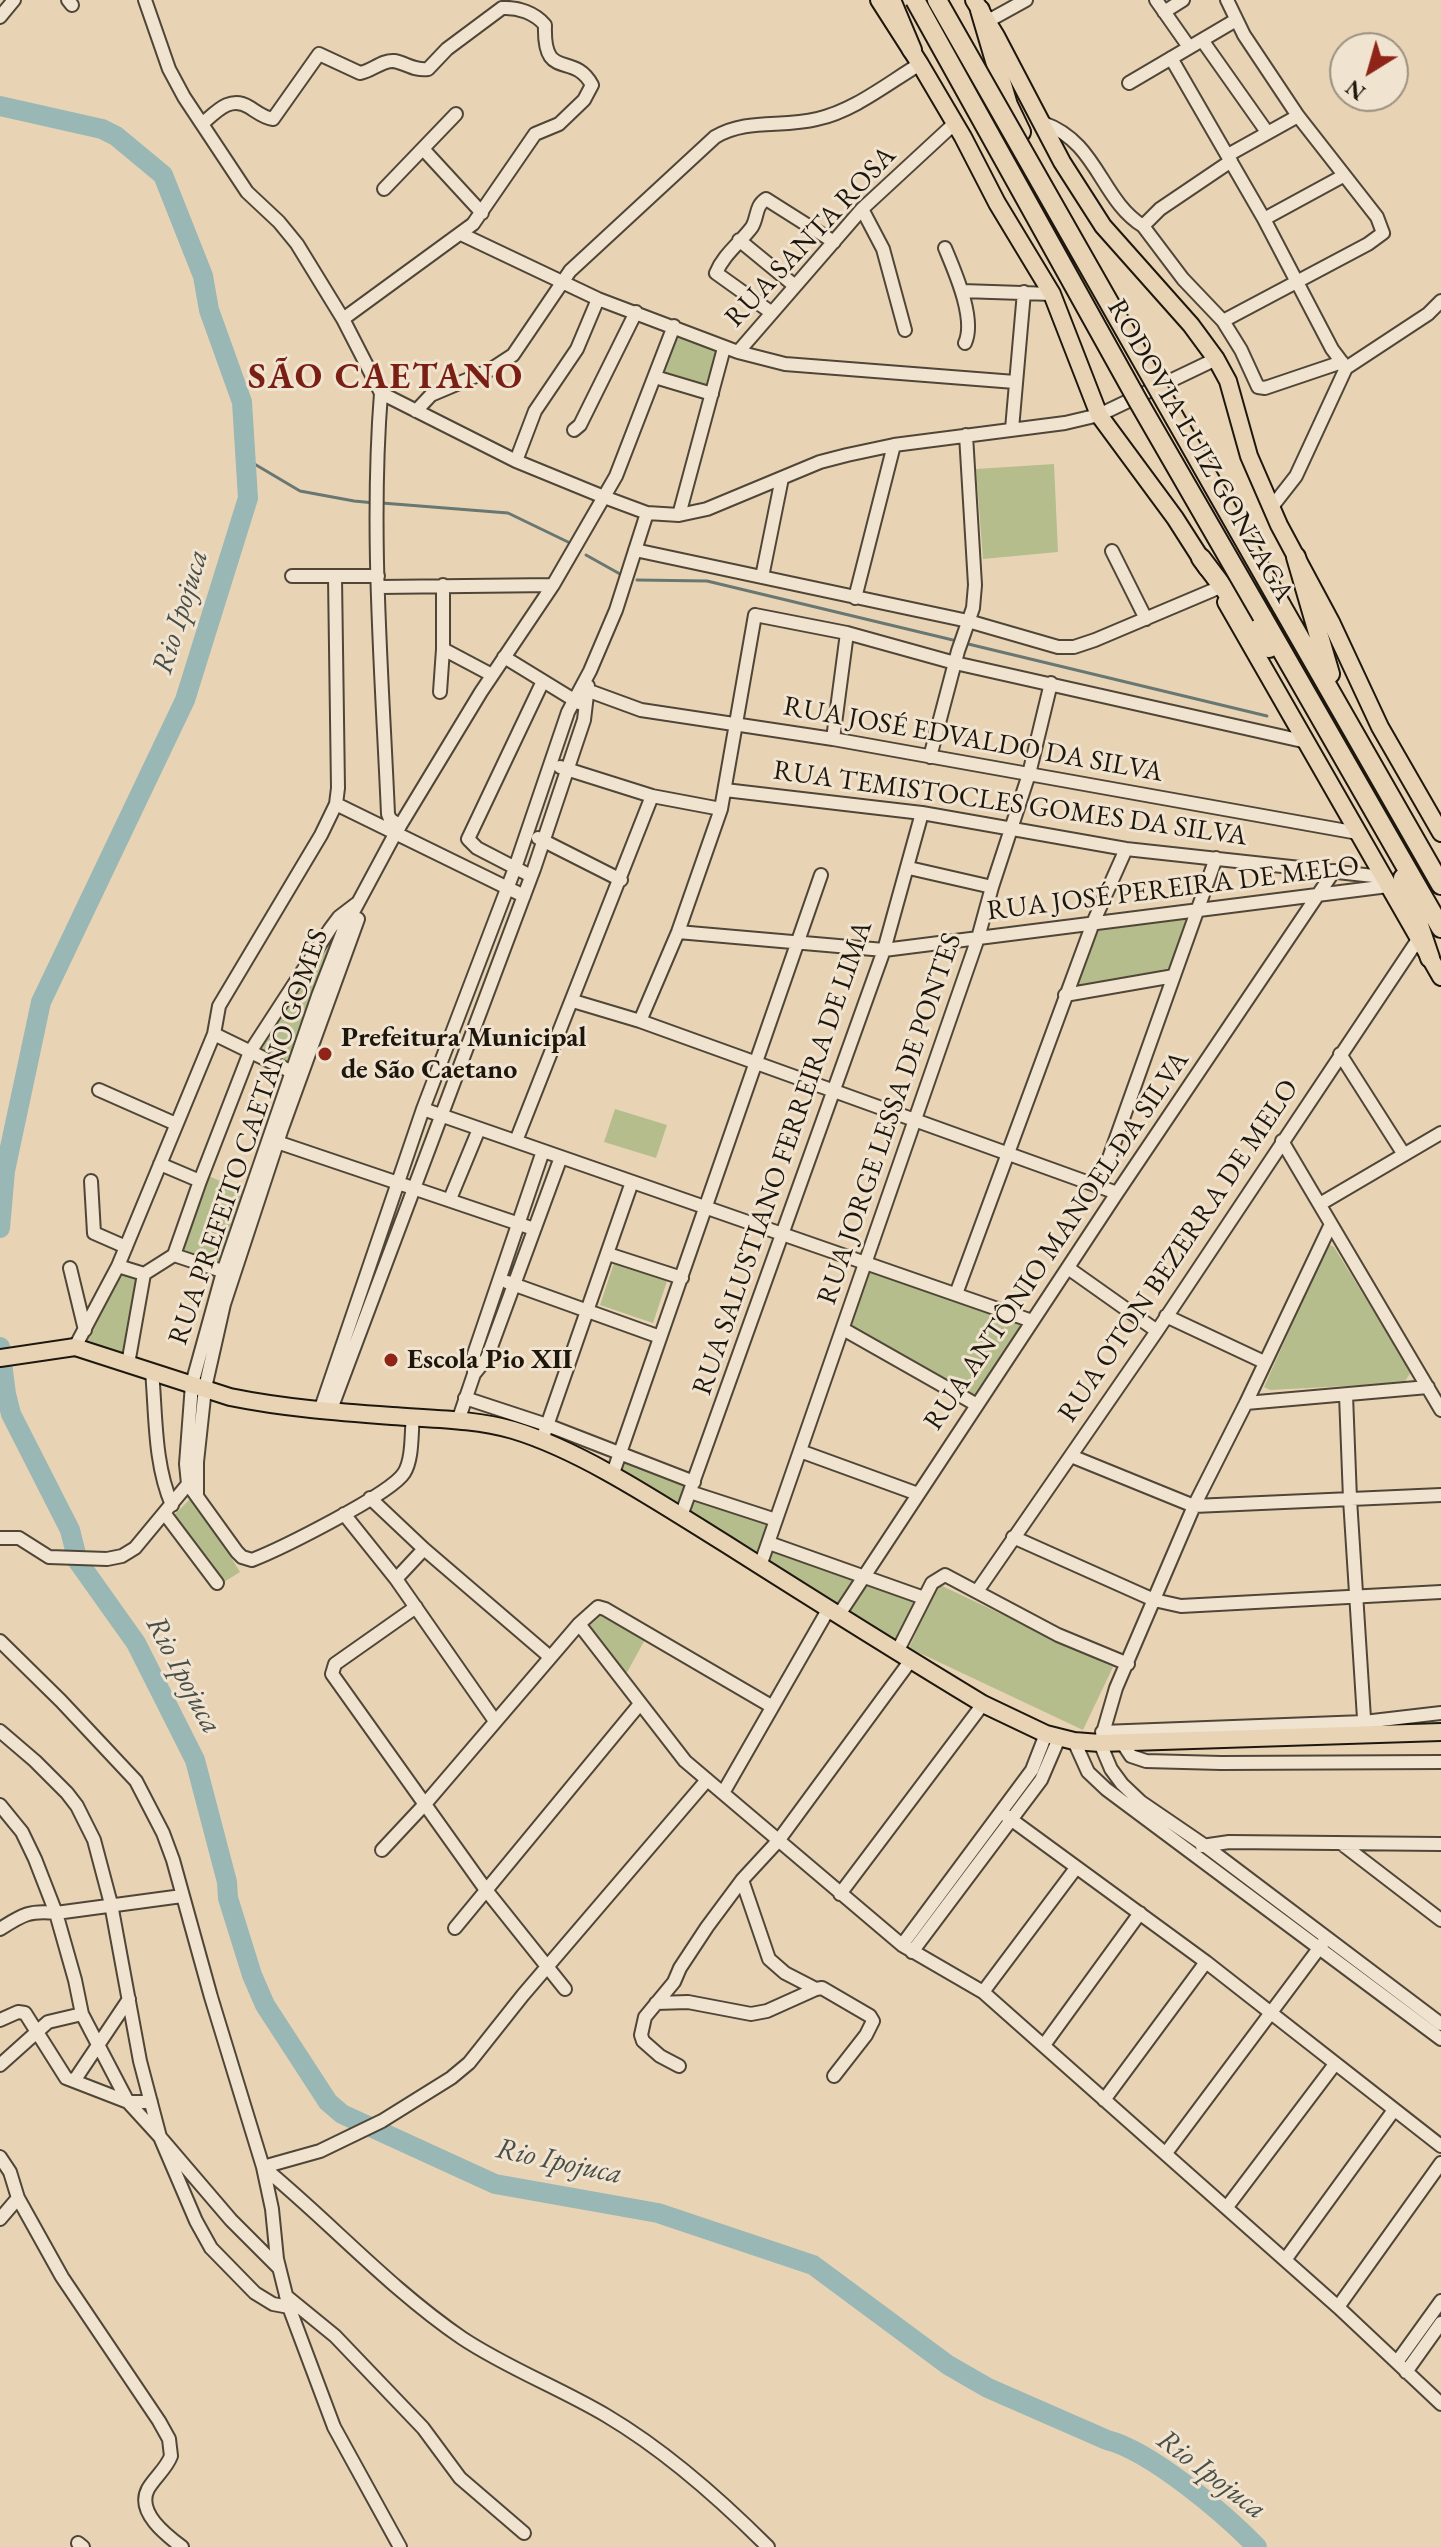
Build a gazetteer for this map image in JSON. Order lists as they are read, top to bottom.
{
  "streets": {
    "highway": ["RODOVIA LUIZ GONZAGA"],
    "street": [
      "RUA SANTA ROSA",
      "RUA JOSÉ EDVALDO DA SILVA",
      "RUA TEMISTOCLES GOMES DA SILVA",
      "RUA JOSÉ PEREIRA DE MELO",
      "RUA JORGE LESSA DE PONTES",
      "RUA PREFEITO CAETANO GOMES",
      "RUA SALUSTIANO FERREIRA DE LIMA",
      "RUA ANTÔNIO MANOEL DA SILVA",
      "RUA OTON BEZERRA DE MELO"
    ]
  },
  "crossings": [
    ["RUA JOSÉ EDVALDO DA SILVA", "RUA JORGE LESSA DE PONTES"],
    ["RUA TEMISTOCLES GOMES DA SILVA", "RUA JOSÉ PEREIRA DE MELO"],
    ["RUA TEMISTOCLES GOMES DA SILVA", "RUA JORGE LESSA DE PONTES"],
    ["RUA TEMISTOCLES GOMES DA SILVA", "RUA SALUSTIANO FERREIRA DE LIMA"],
    ["RUA TEMISTOCLES GOMES DA SILVA", "RUA ANTÔNIO MANOEL DA SILVA"],
    ["RUA JOSÉ PEREIRA DE MELO", "RUA JORGE LESSA DE PONTES"],
    ["RUA JOSÉ PEREIRA DE MELO", "RUA SALUSTIANO FERREIRA DE LIMA"],
    ["RUA JOSÉ PEREIRA DE MELO", "RUA ANTÔNIO MANOEL DA SILVA"]
  ],
  "districts": ["SÃO CAETANO"],
  "water": ["Rio Ipojuca"],
  "places": ["Prefeitura Municipal de São Caetano", "Escola Pio XII"],
  "north": "bottom left"
}
